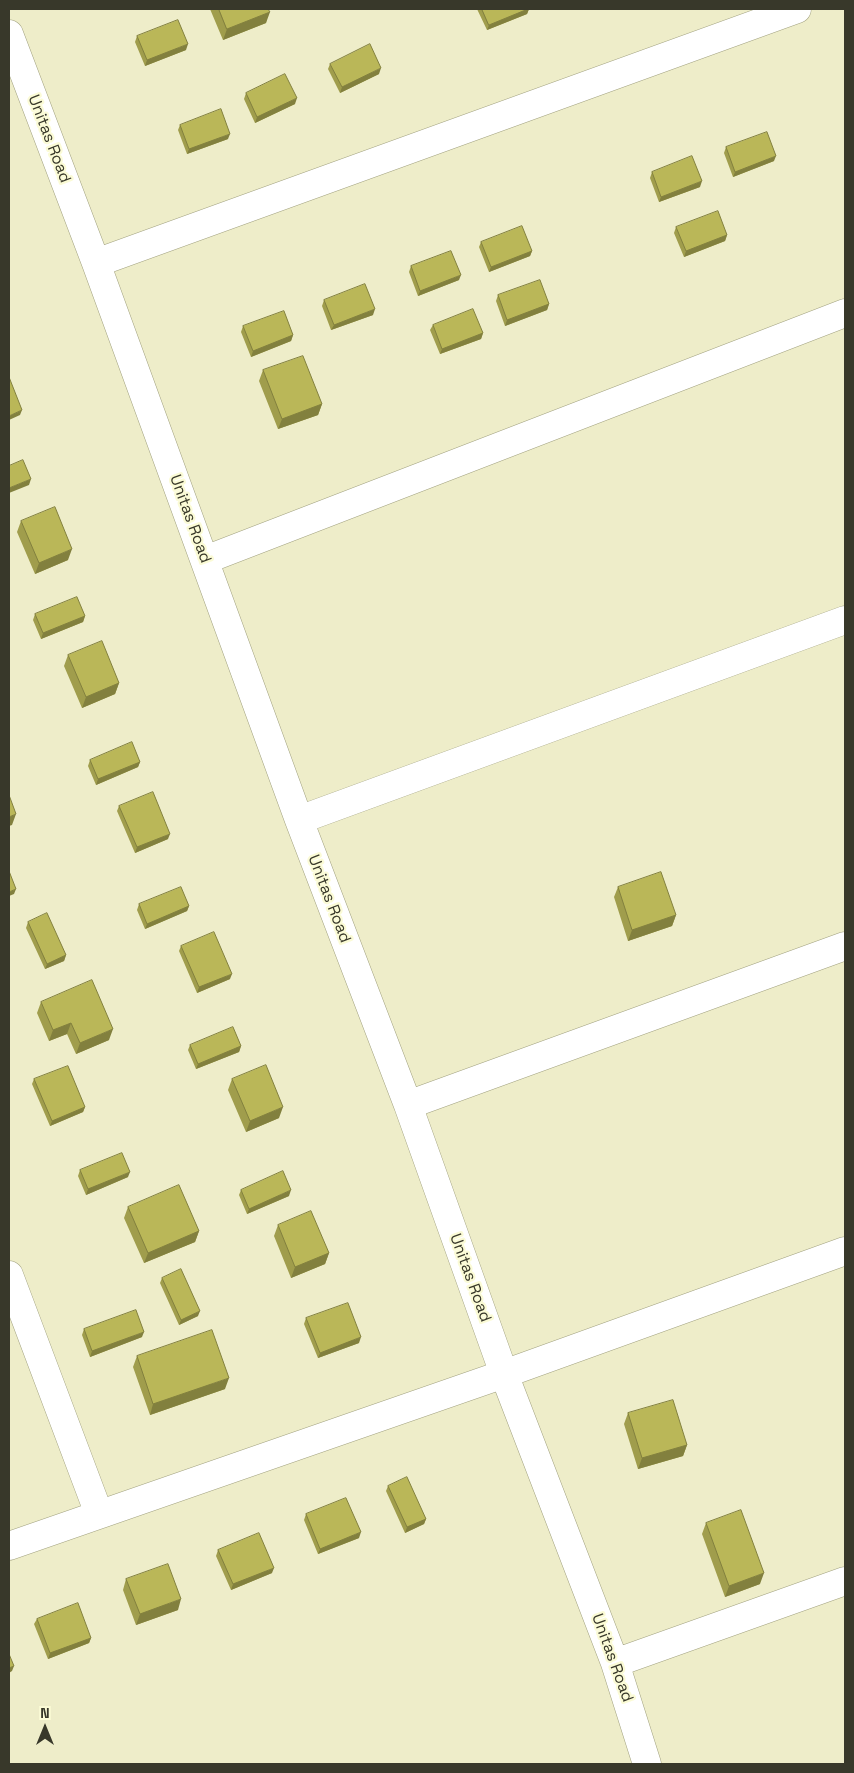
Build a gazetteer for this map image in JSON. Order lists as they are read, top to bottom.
{
  "streets": {
    "street": ["Unitas Road"]
  },
  "north": "top"
}
